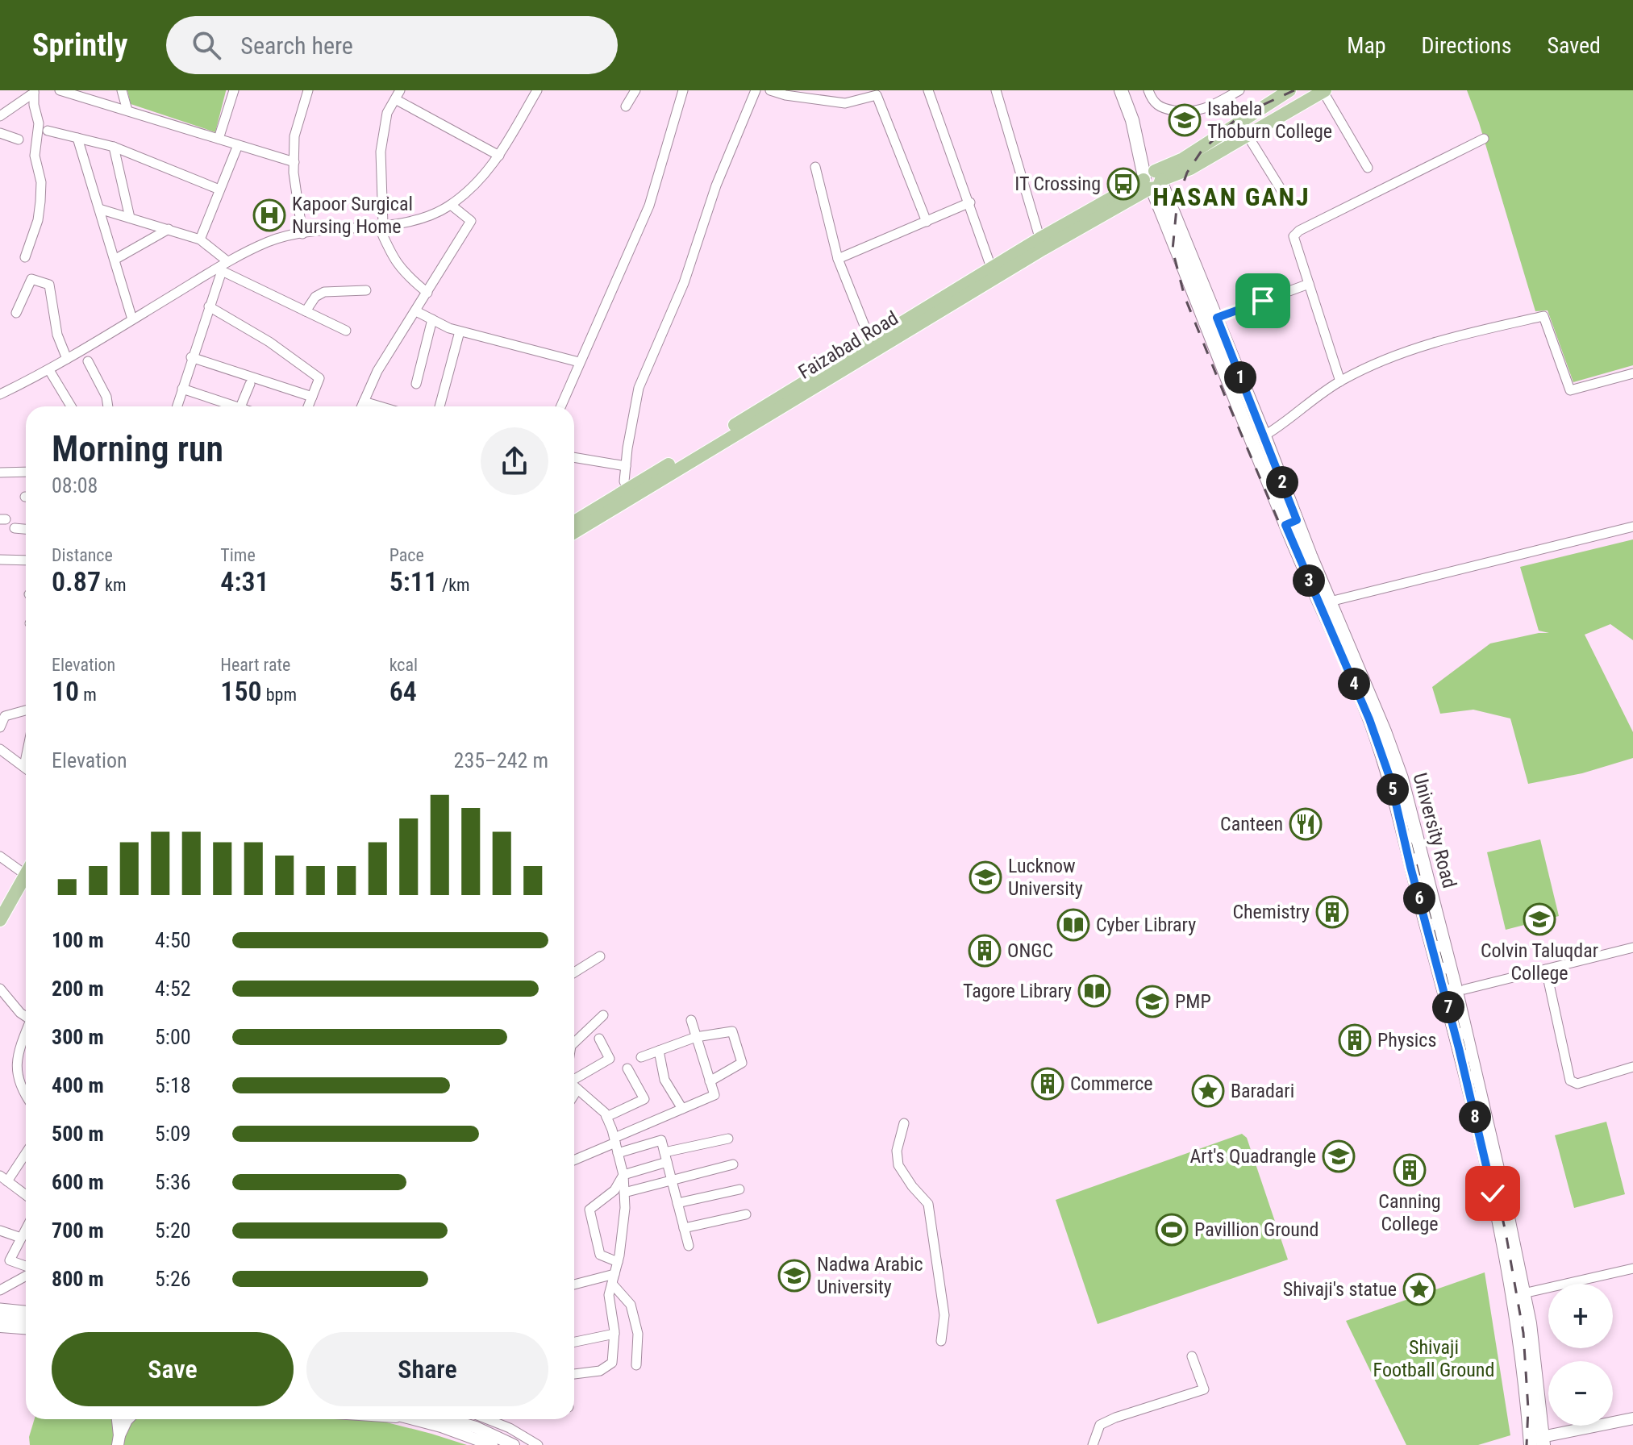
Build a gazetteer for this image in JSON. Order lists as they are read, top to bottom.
{
  "streets": {
    "main road": ["Faizabad Road", "University Road"]
  },
  "crossings": [
    ["Faizabad Road", "University Road"]
  ],
  "districts": ["HASAN GANJ"],
  "parks": ["Shivaji Football Ground"],
  "places": {
    "school or university": [
      "Isabela Thoburn College",
      "Lucknow University",
      "Colvin Taluqdar College",
      "PMP",
      "Art's Quadrangle",
      "Nadwa Arabic University"
    ],
    "bus stop": ["IT Crossing"],
    "hospital": ["Kapoor Surgical Nursing Home"],
    "restaurant": ["Canteen"],
    "building": [
      "Chemistry",
      "ONGC",
      "Physics",
      "Commerce",
      "Canning College"
    ],
    "library": ["Cyber Library", "Tagore Library"],
    "place": ["Baradari", "Shivaji's statue"],
    "sports": ["Pavillion Ground"]
  },
  "page": {
    "header": "Sprintly",
    "search": "Search here",
    "nav": ["Map", "Directions", "Saved"],
    "pins": [
      "1",
      "2",
      "3",
      "4",
      "5",
      "6",
      "7",
      "8"
    ],
    "heading": ["Morning run", "08:08"],
    "stats": [
      ["Distance", "0.87 km"],
      ["Time", "4:31"],
      ["Pace", "5:11 /km"],
      ["Elevation", "10 m"],
      ["Heart rate", "150 bpm"],
      ["kcal", "64"]
    ],
    "chart": ["Elevation", "235–242 m"],
    "list": [
      {
        "name": "100 m",
        "note": "4:50"
      },
      {
        "name": "200 m",
        "note": "4:52"
      },
      {
        "name": "300 m",
        "note": "5:00"
      },
      {
        "name": "400 m",
        "note": "5:18"
      },
      {
        "name": "500 m",
        "note": "5:09"
      },
      {
        "name": "600 m",
        "note": "5:36"
      },
      {
        "name": "700 m",
        "note": "5:20"
      },
      {
        "name": "800 m",
        "note": "5:26"
      }
    ],
    "map_buttons": ["+", "−"],
    "buttons": ["Save", "Share"]
  }
}
